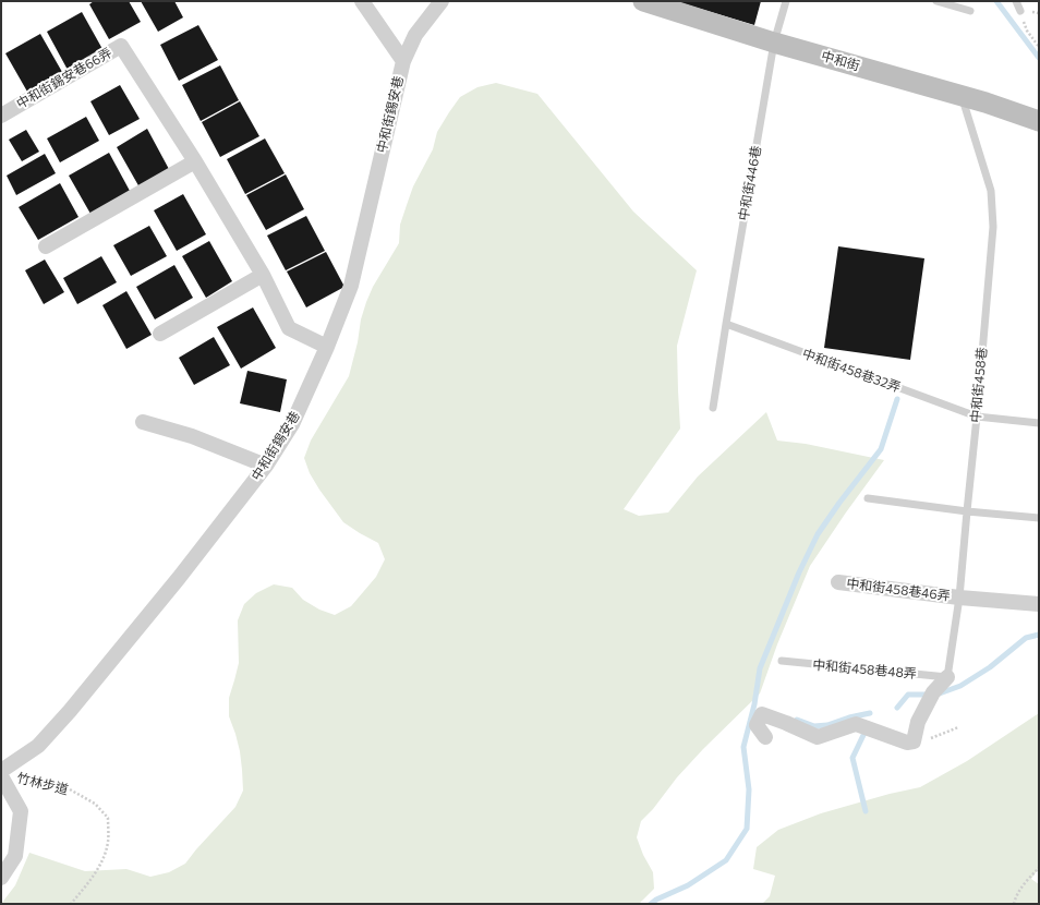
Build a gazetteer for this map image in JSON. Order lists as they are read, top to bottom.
{
  "streets": {
    "street": [
      "中和街",
      "中和街錫安巷66弄",
      "中和街錫安巷",
      "中和街458巷46弄"
    ],
    "lane": [
      "中和街446巷",
      "中和街458巷32弄",
      "中和街458巷",
      "中和街458巷48弄"
    ],
    "path": ["竹林步道"]
  },
  "crossings": [
    ["中和街", "中和街446巷"],
    ["中和街", "中和街458巷"],
    ["中和街錫安巷66弄", "中和街錫安巷"],
    ["中和街446巷", "中和街458巷32弄"],
    ["中和街458巷32弄", "中和街458巷"],
    ["中和街458巷", "中和街458巷46弄"],
    ["中和街458巷", "中和街458巷48弄"]
  ]
}
